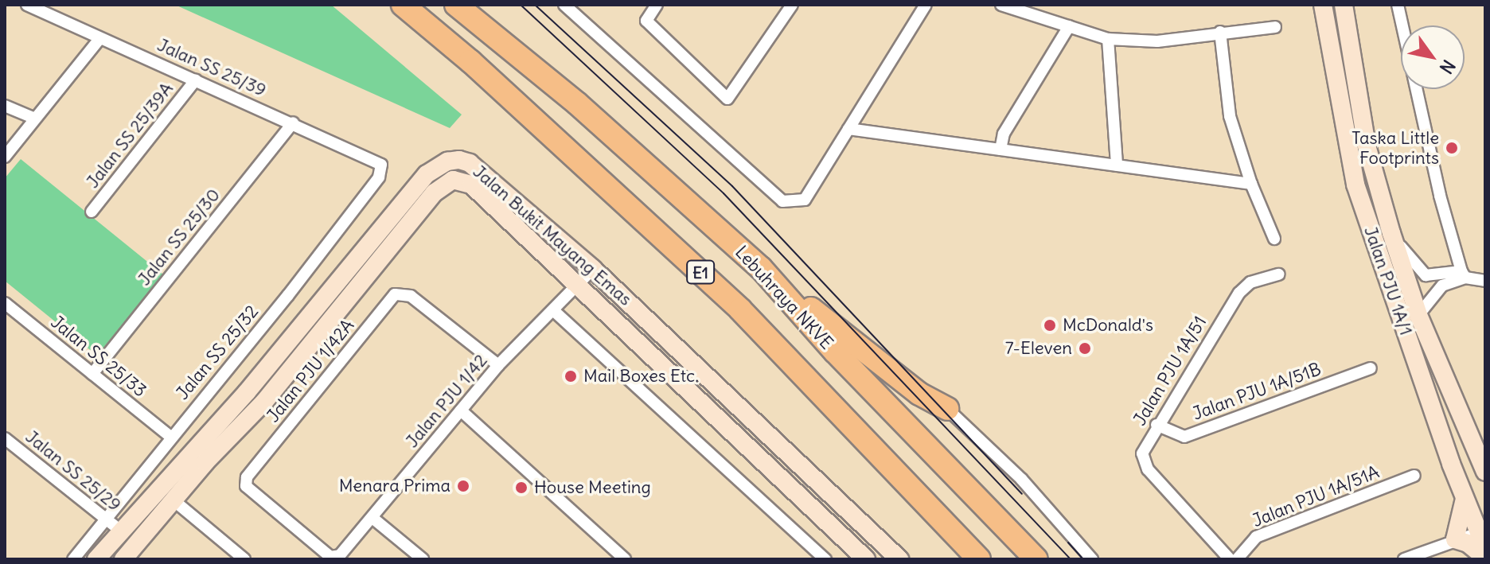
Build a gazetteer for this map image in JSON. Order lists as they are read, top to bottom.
{
  "streets": {
    "highway": ["E1", "Lebuhraya NKVE"],
    "main road": ["Jalan Bukit Mayang Emas", "Jalan PJU 1A/1"],
    "street": [
      "Jalan SS 25/39",
      "Jalan SS 25/39A",
      "Jalan SS 25/30",
      "Jalan SS 25/32",
      "Jalan SS 25/33",
      "Jalan PJU 1/42A",
      "Jalan PJU 1A/51",
      "Jalan PJU 1A/51B",
      "Jalan PJU 1/42",
      "Jalan SS 25/29",
      "Jalan PJU 1A/51A"
    ]
  },
  "crossings": [
    ["Jalan SS 25/39", "Jalan SS 25/39A"],
    ["Jalan SS 25/39", "Jalan SS 25/30"],
    ["Jalan SS 25/39", "Jalan SS 25/32"],
    ["Jalan Bukit Mayang Emas", "Jalan SS 25/32"],
    ["Jalan Bukit Mayang Emas", "Jalan PJU 1/42"],
    ["Jalan Bukit Mayang Emas", "Jalan SS 25/29"],
    ["Jalan SS 25/30", "Jalan SS 25/33"],
    ["Jalan SS 25/32", "Jalan SS 25/33"],
    ["Jalan SS 25/32", "Jalan SS 25/29"],
    ["Jalan PJU 1/42A", "Jalan PJU 1/42"],
    ["Jalan PJU 1A/51", "Jalan PJU 1A/51B"]
  ],
  "places": [
    "Taska Little Footprints",
    "McDonald's",
    "7-Eleven",
    "Mail Boxes Etc.",
    "Menara Prima",
    "House Meeting"
  ],
  "north": "bottom right"
}
